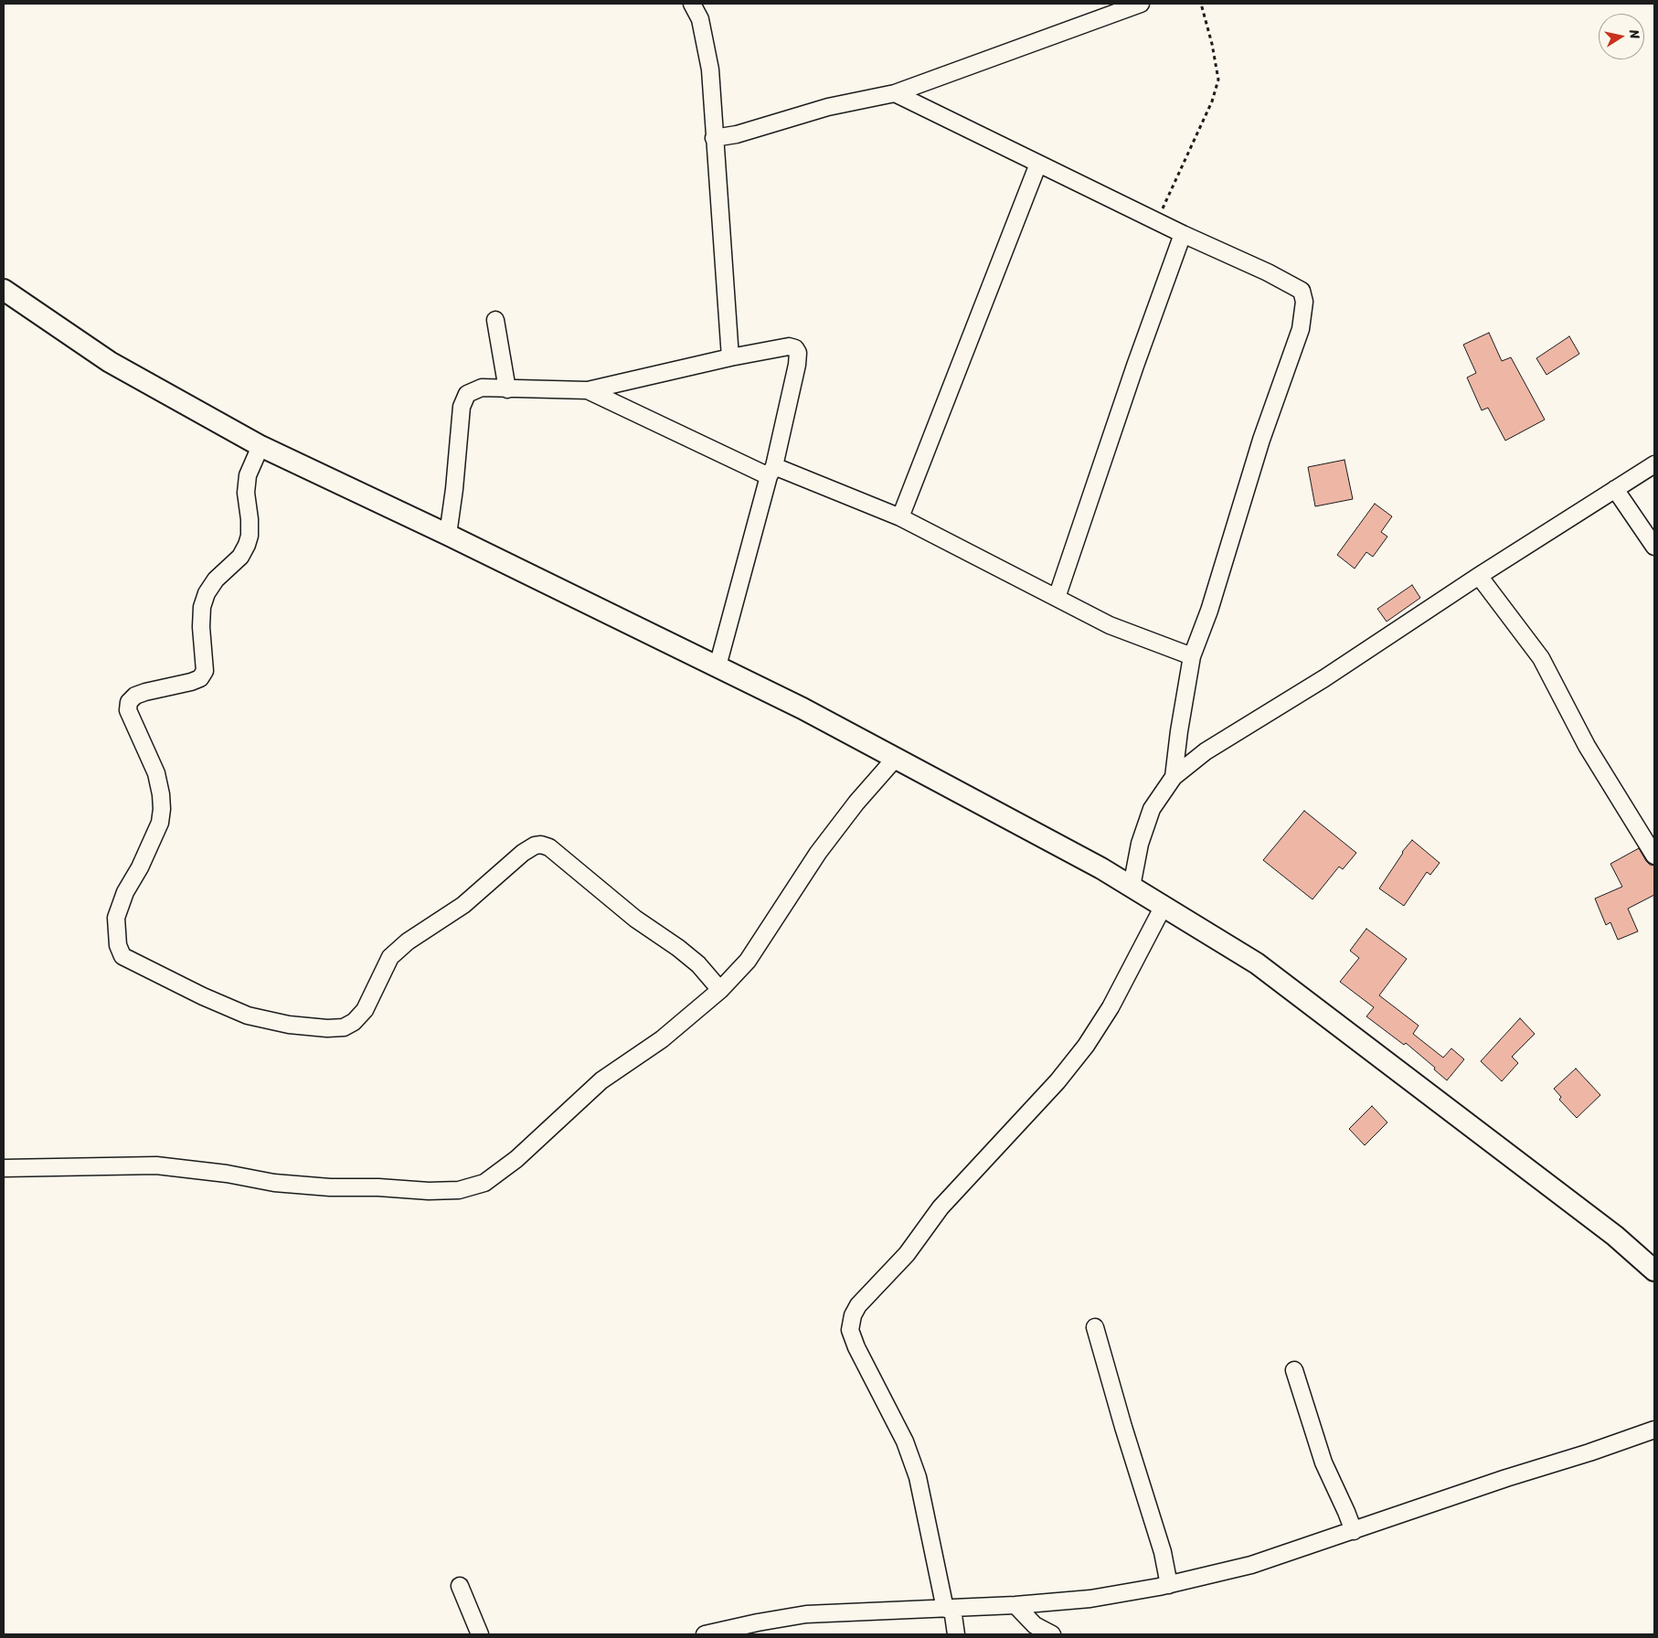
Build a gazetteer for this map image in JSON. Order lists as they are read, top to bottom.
{
  "north": "right"
}
